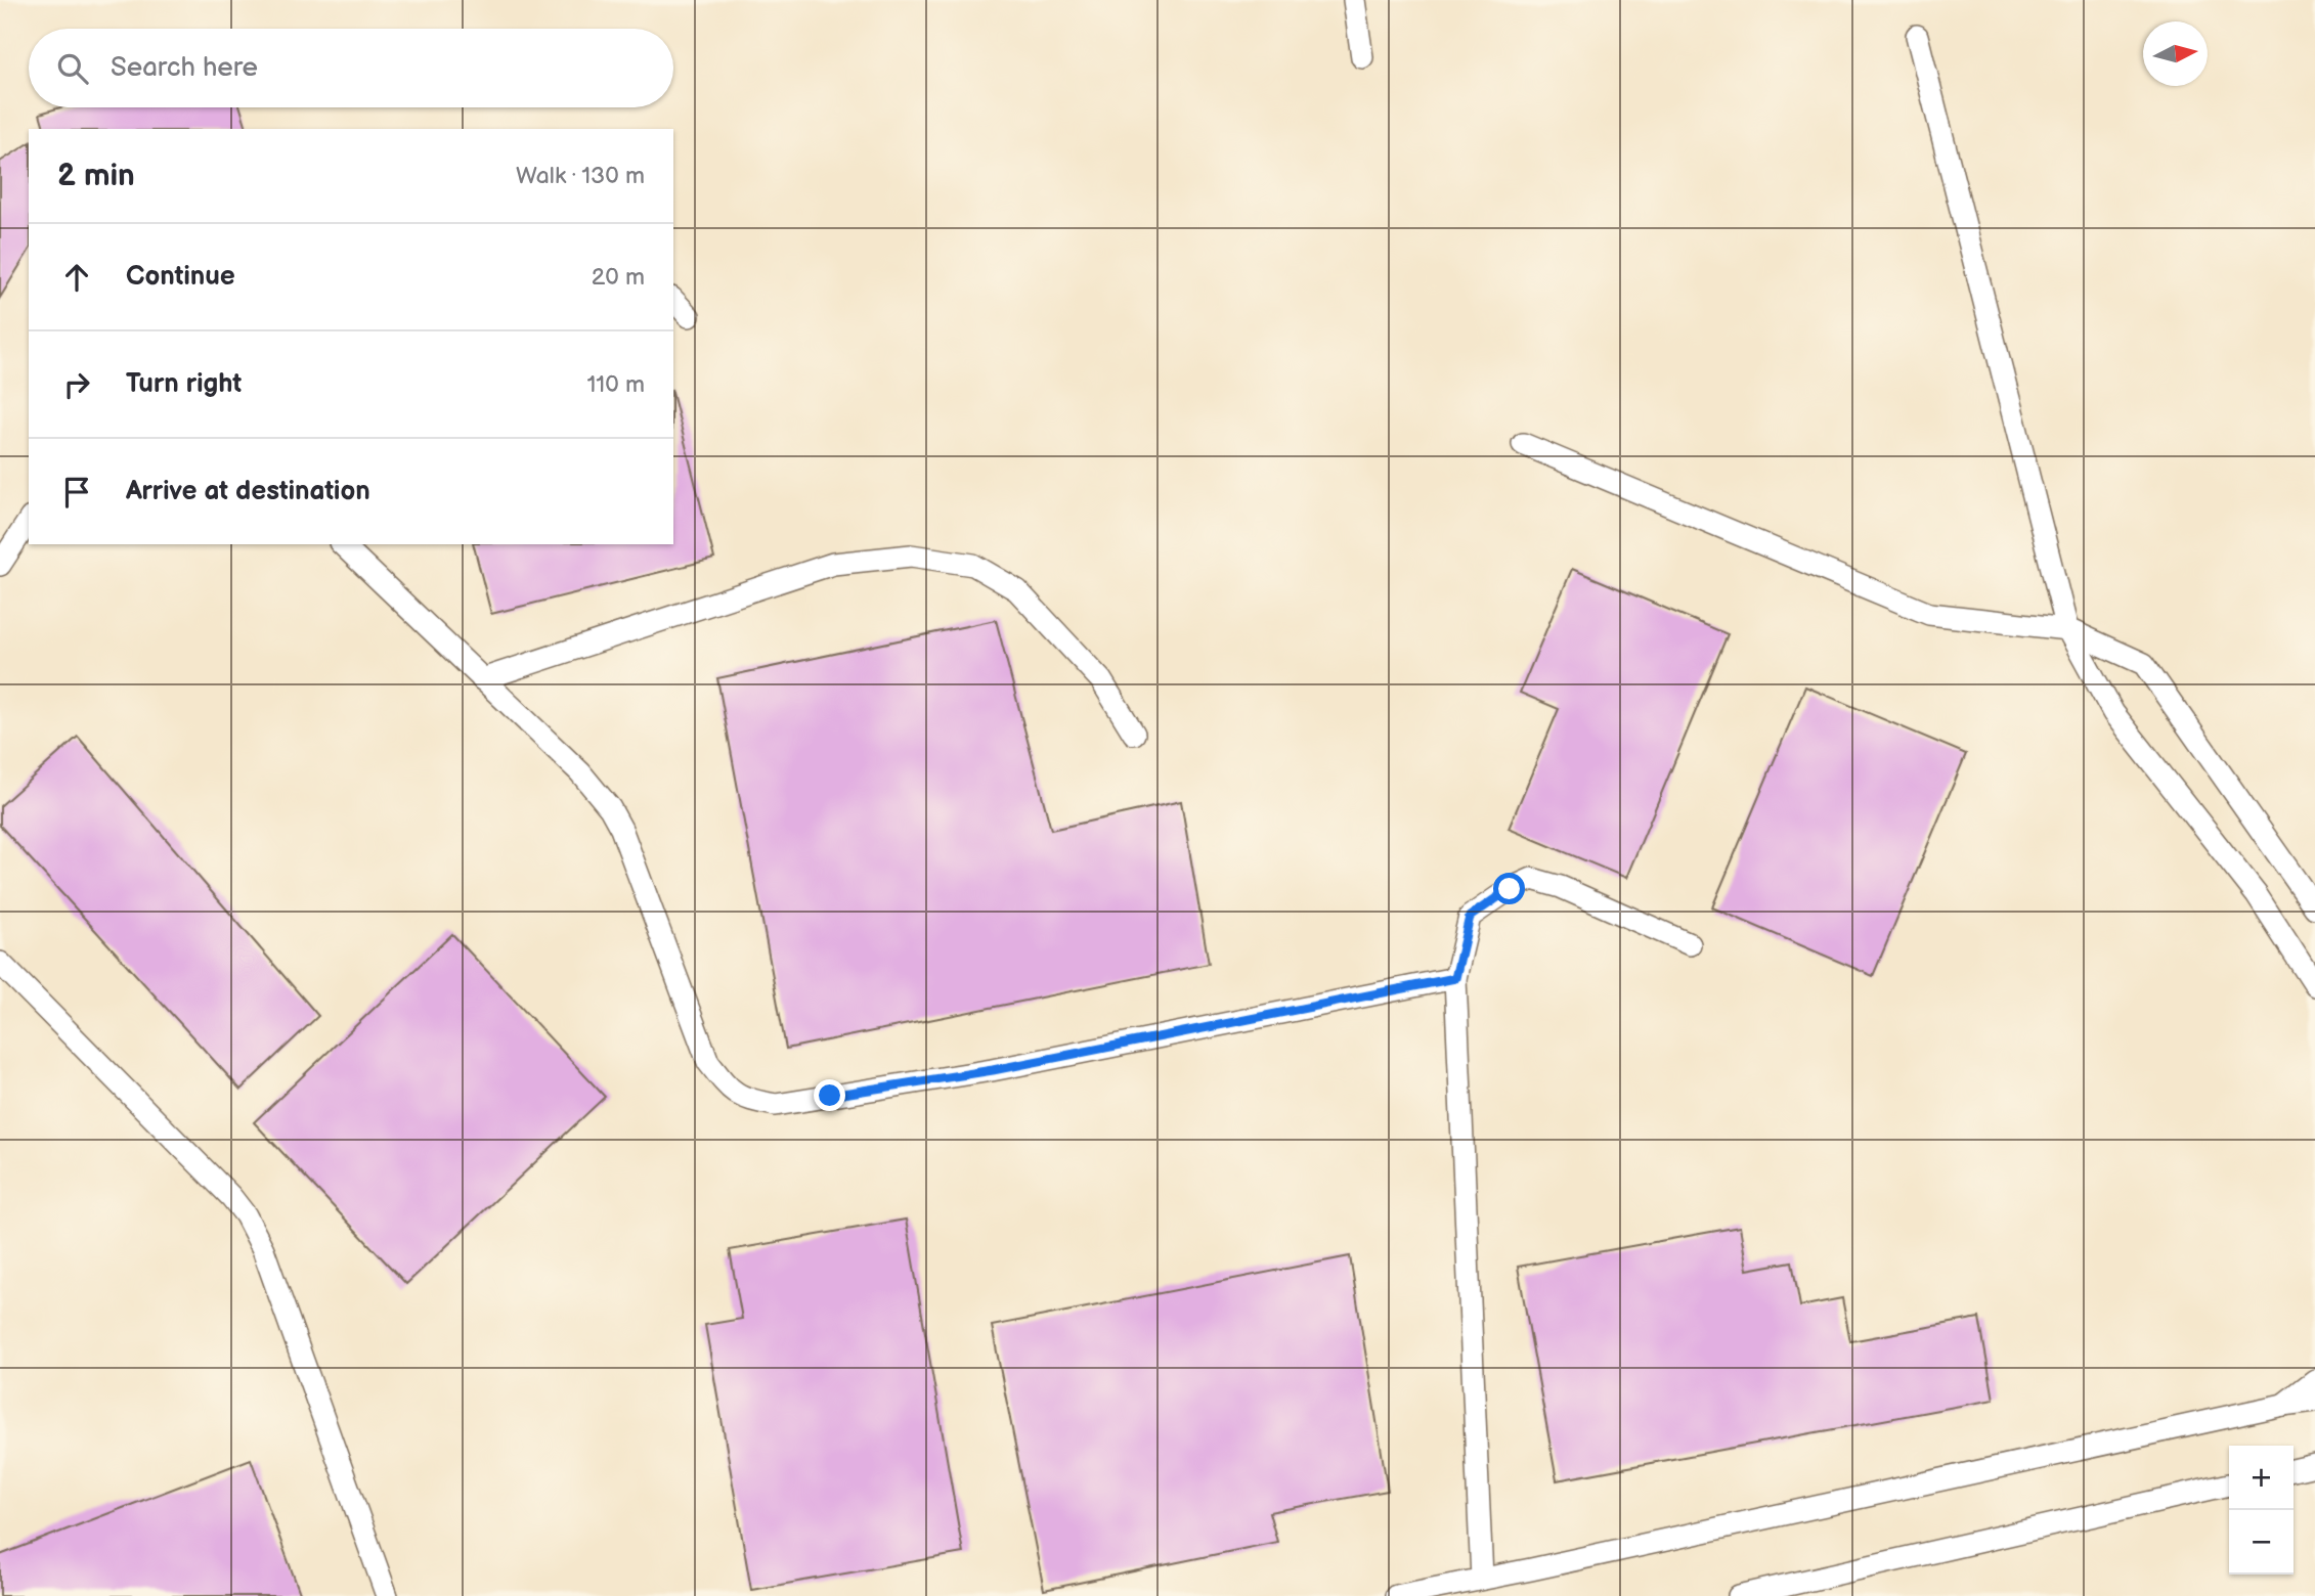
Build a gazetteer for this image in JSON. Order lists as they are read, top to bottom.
{
  "north": "right",
  "page": {
    "search": "Search here",
    "heading": ["2 min", "Walk · 130 m"],
    "list": [
      ["Continue", "20 m"],
      ["Turn right", "110 m"],
      "Arrive at destination"
    ],
    "map_buttons": ["+", "−"]
  }
}
